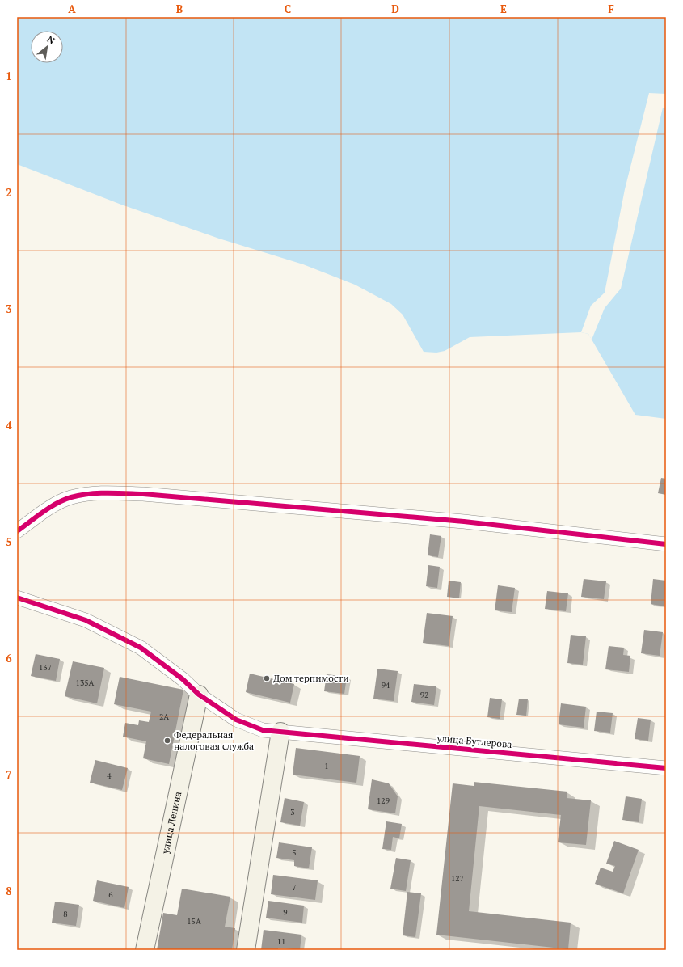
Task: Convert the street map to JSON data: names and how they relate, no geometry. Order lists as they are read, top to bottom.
{
  "streets": {
    "street": ["улица Бутлерова", "улица Ленина"]
  },
  "crossings": [
    ["улица Бутлерова", "улица Ленина"]
  ],
  "places": ["Дом терпимости", "Федеральная налоговая служба"],
  "house_numbers": [
    "137",
    "135А",
    "94",
    "92",
    "2А",
    "1",
    "4",
    "129",
    "3",
    "5",
    "127",
    "7",
    "6",
    "9",
    "8",
    "15А",
    "11"
  ],
  "north": "top right",
  "grid": {
    "columns": [
      "A",
      "B",
      "C",
      "D",
      "E",
      "F"
    ],
    "rows": [
      "1",
      "2",
      "3",
      "4",
      "5",
      "6",
      "7",
      "8"
    ]
  }
}
